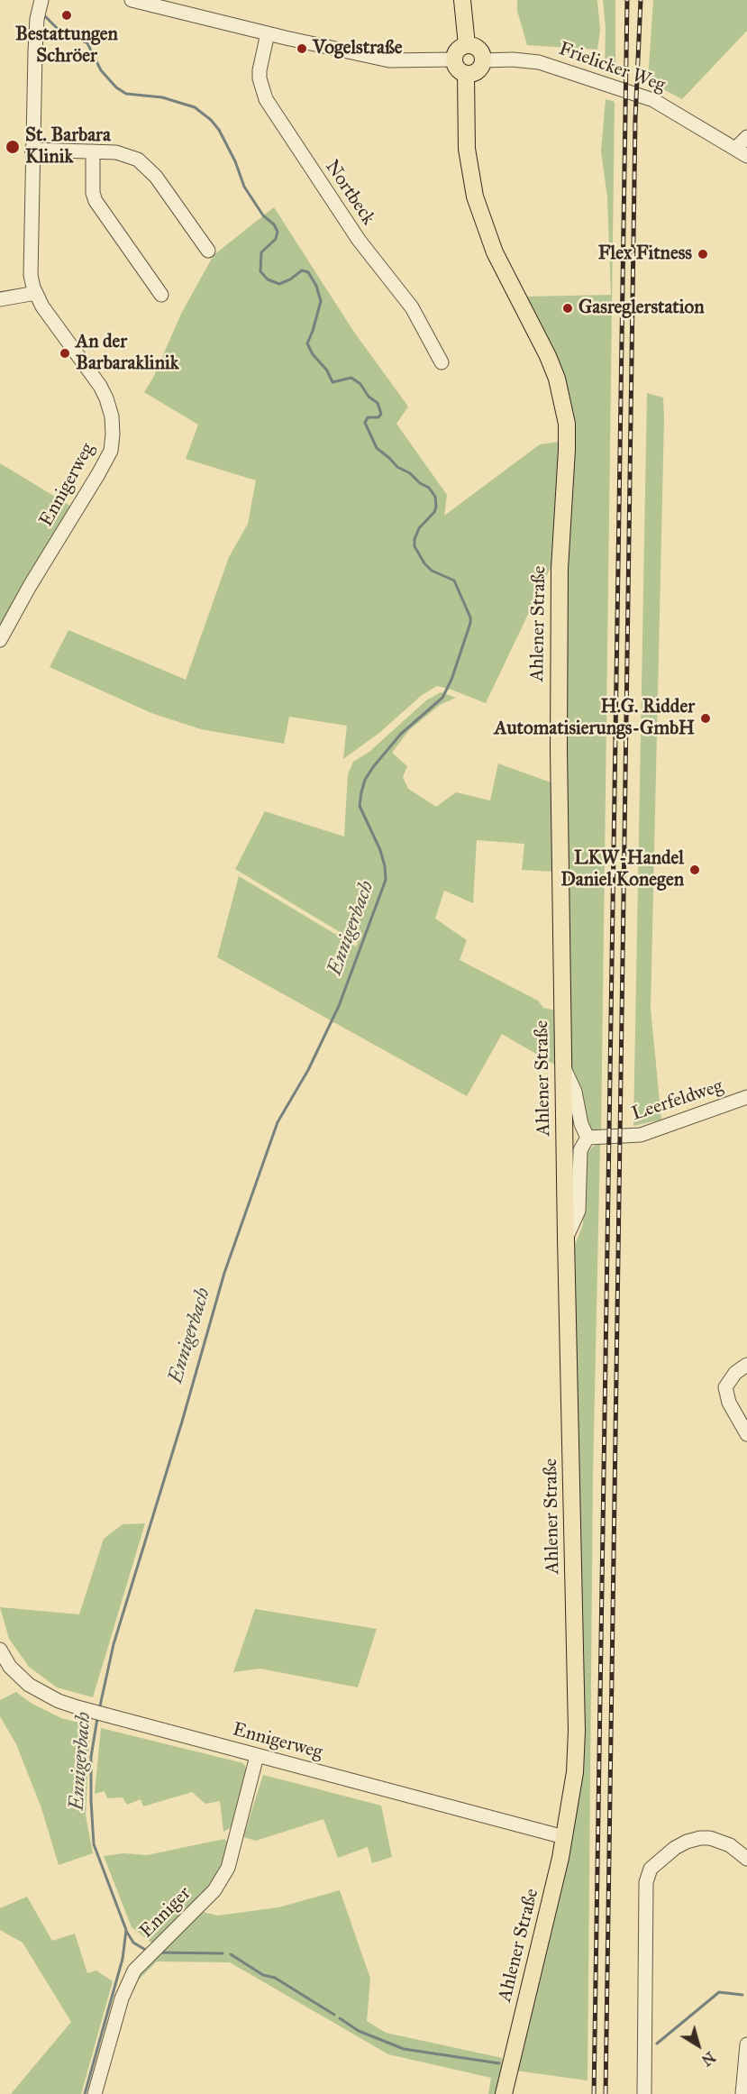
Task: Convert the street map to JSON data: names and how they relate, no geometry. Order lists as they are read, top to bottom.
{
  "streets": {
    "main road": ["Ahlener Straße"],
    "street": [
      "Frielicker Weg",
      "Nortbeck",
      "Ennigerweg",
      "Leerfeldweg",
      "Enniger"
    ]
  },
  "crossings": [
    ["Frielicker Weg", "Ahlener Straße"],
    ["Ennigerweg", "Ahlener Straße"],
    ["Ennigerweg", "Enniger"]
  ],
  "water": ["Ennigerbach"],
  "places": [
    "Bestattungen Schröer",
    "Vogelstraße",
    "St. Barbara Klinik",
    "Flex Fitness",
    "Gasreglerstation",
    "An der Barbaraklinik",
    "H.G. Ridder Automatisierungs-GmbH",
    "LKW-Handel Daniel Konegen"
  ],
  "north": "bottom right"
}
